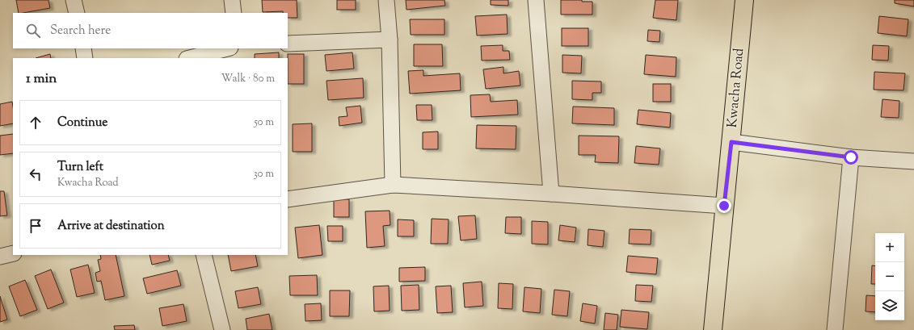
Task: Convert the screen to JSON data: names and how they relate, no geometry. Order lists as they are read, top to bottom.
{
  "streets": {
    "main road": ["Kwacha Road"]
  },
  "page": {
    "search": "Search here",
    "heading": ["1 min", "Walk · 80 m"],
    "list": [
      ["Continue", "50 m"],
      ["Turn left", "Kwacha Road", "30 m"],
      "Arrive at destination"
    ],
    "map_buttons": ["+", "−"]
  }
}
